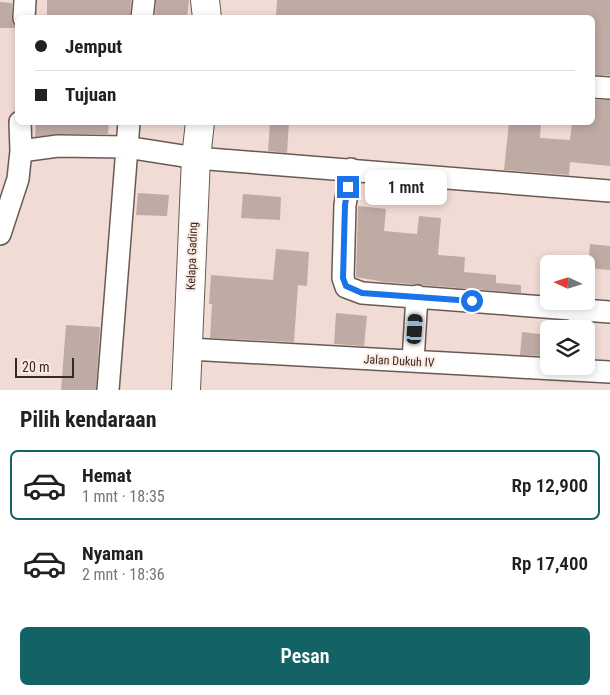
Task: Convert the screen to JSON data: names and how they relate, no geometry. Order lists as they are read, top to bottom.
{
  "streets": {
    "street": ["Kelapa Gading", "Jalan Dukuh IV"]
  },
  "crossings": [
    ["Kelapa Gading", "Jalan Dukuh IV"]
  ],
  "scale_bar": "20 m",
  "north": "left",
  "page": {
    "banner": ["Jemput", "Tujuan"],
    "bubble": "1 mnt",
    "scale": "20 m",
    "heading": "Pilih kendaraan",
    "list": [
      {
        "name": "Hemat",
        "note": "1 mnt · 18:35",
        "value": "Rp 12,900"
      },
      {
        "name": "Nyaman",
        "note": "2 mnt · 18:36",
        "value": "Rp 17,400"
      }
    ],
    "buttons": "Pesan"
  }
}
